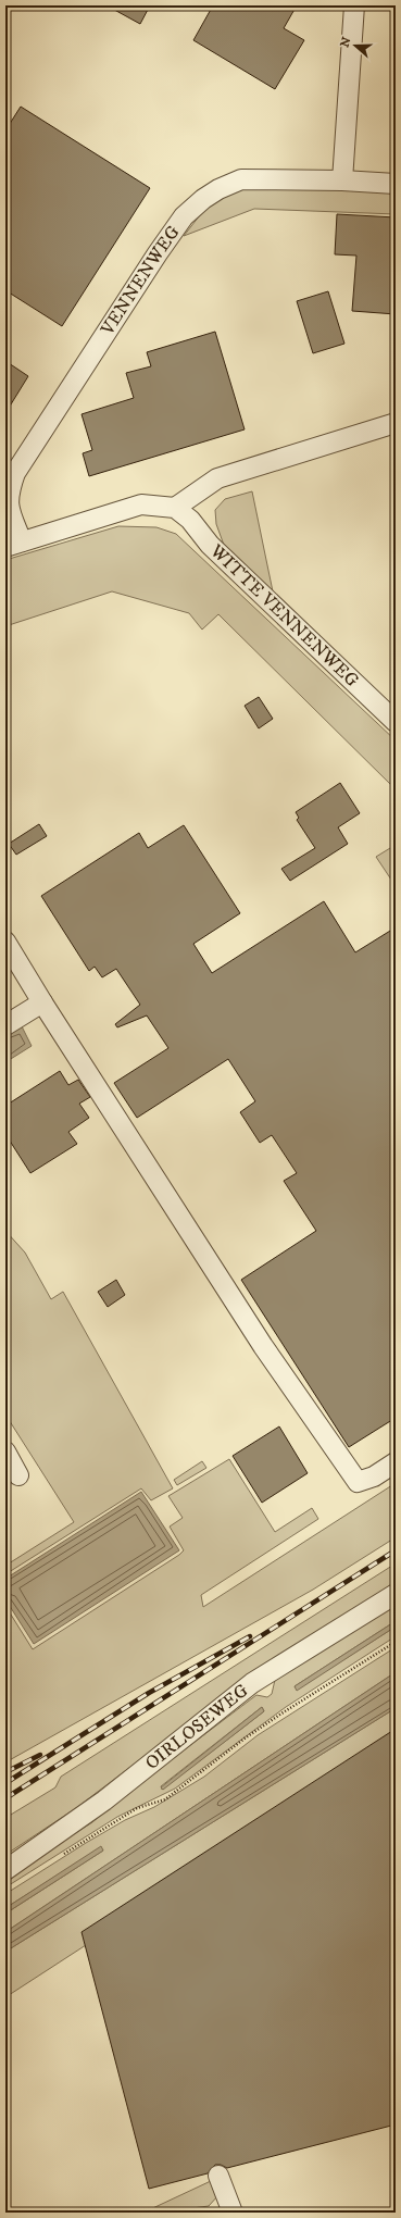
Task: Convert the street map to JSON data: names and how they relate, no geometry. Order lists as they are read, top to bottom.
{
  "streets": {
    "street": ["VENNENWEG", "WITTE VENNENWEG", "OIRLOSEWEG"]
  },
  "crossings": [
    ["VENNENWEG", "WITTE VENNENWEG"]
  ],
  "north": "left"
}
